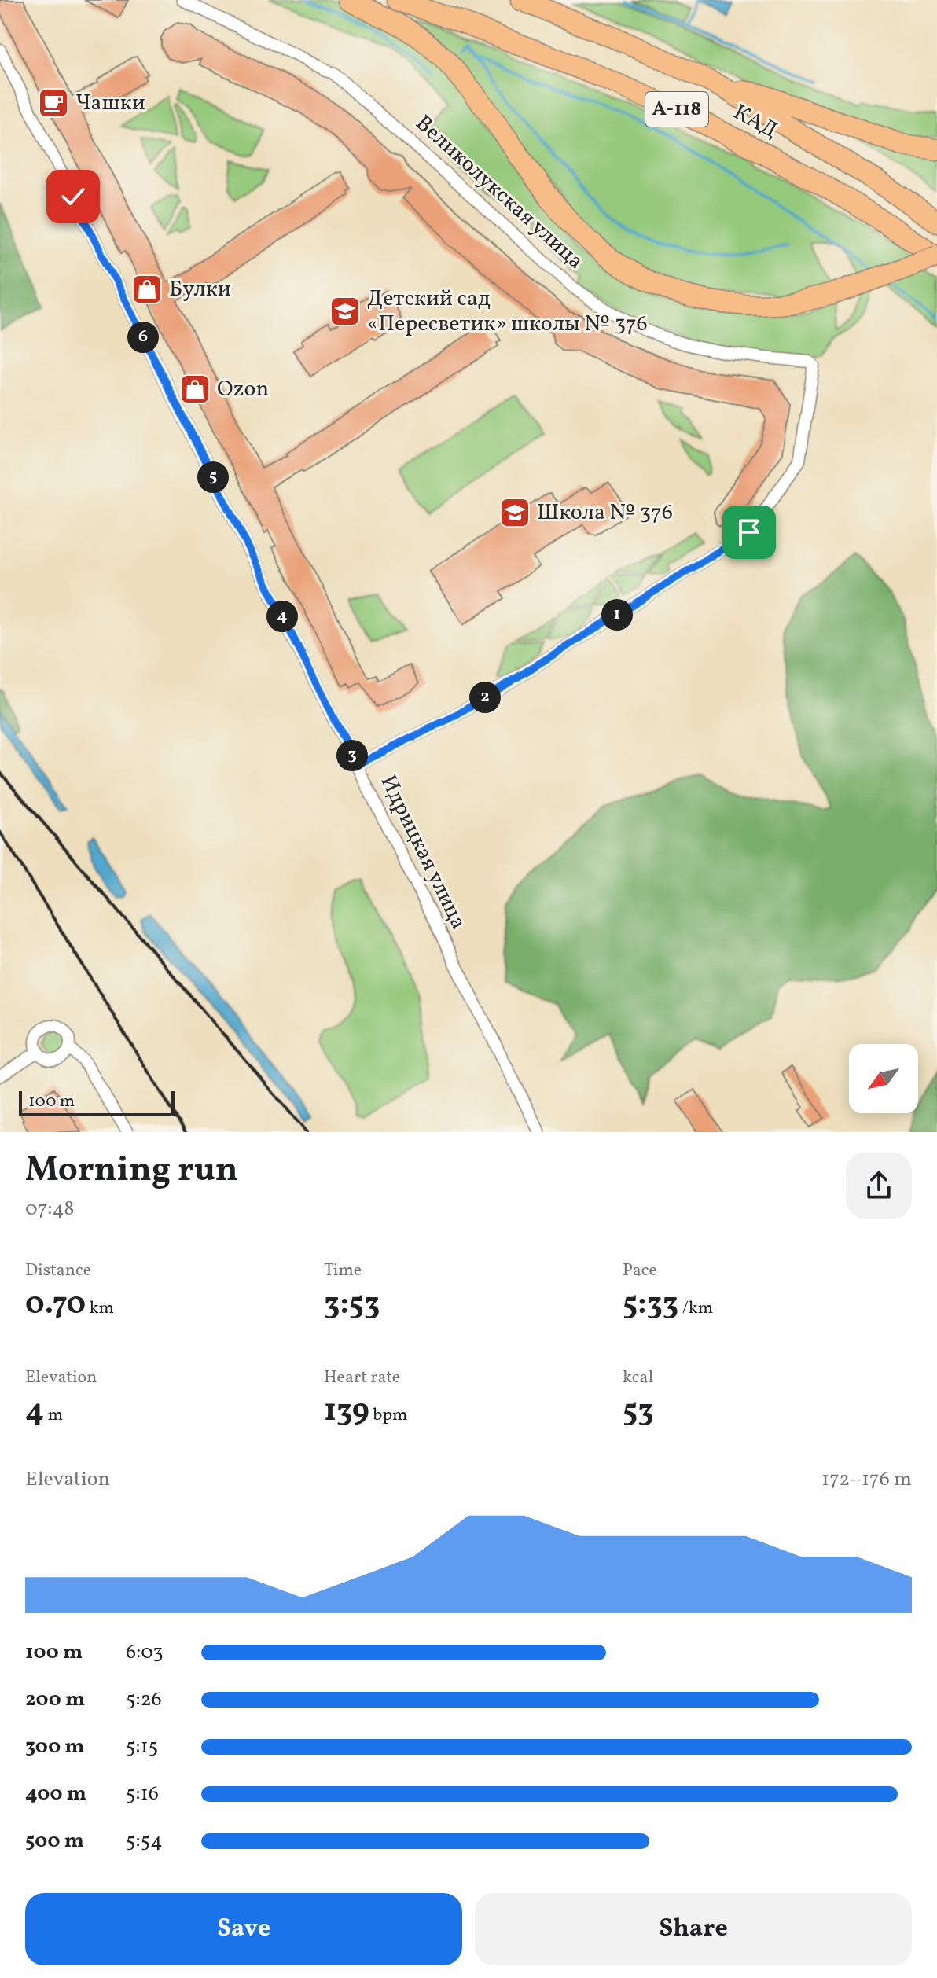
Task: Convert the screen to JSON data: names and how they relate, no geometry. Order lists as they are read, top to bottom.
{
  "streets": {
    "highway": ["А-118", "КАД"],
    "street": ["Великолукская улица", "Идрицкая улица"]
  },
  "crossings": [
    ["Великолукская улица", "Идрицкая улица"]
  ],
  "places": {
    "cafe": ["Чашки"],
    "shop": ["Булки", "Ozon"],
    "school or university": ["Детский сад «Пересветик» школы № 376", "Школа № 376"]
  },
  "scale_bar": "100 m",
  "north": "bottom left",
  "page": {
    "pins": [
      "6",
      "5",
      "1",
      "4",
      "2",
      "3"
    ],
    "scale": "100 m",
    "heading": ["Morning run", "07:48"],
    "stats": [
      ["Distance", "0.70 km"],
      ["Time", "3:53"],
      ["Pace", "5:33 /km"],
      ["Elevation", "4 m"],
      ["Heart rate", "139 bpm"],
      ["kcal", "53"]
    ],
    "chart": ["Elevation", "172–176 m"],
    "list": [
      {
        "name": "100 m",
        "note": "6:03"
      },
      {
        "name": "200 m",
        "note": "5:26"
      },
      {
        "name": "300 m",
        "note": "5:15"
      },
      {
        "name": "400 m",
        "note": "5:16"
      },
      {
        "name": "500 m",
        "note": "5:54"
      }
    ],
    "buttons": ["Save", "Share"]
  }
}
